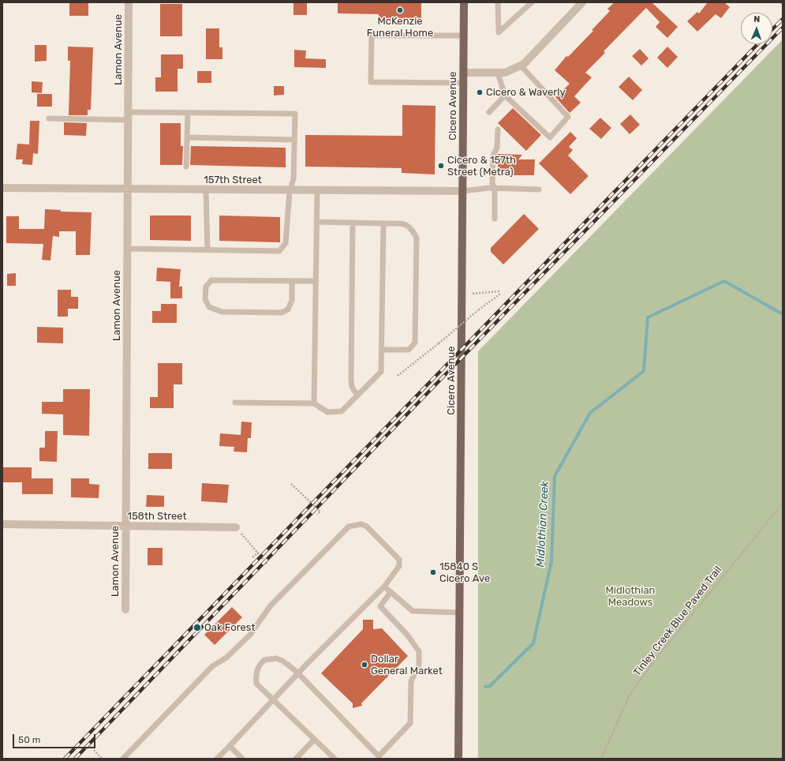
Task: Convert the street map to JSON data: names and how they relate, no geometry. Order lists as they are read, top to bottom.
{
  "streets": {
    "main road": ["Cicero Avenue"],
    "street": ["Lamon Avenue", "157th Street", "158th Street"],
    "path": ["Tinley Creek Blue Paved Trail"]
  },
  "crossings": [
    ["Lamon Avenue", "157th Street"],
    ["Lamon Avenue", "158th Street"],
    ["Cicero Avenue", "157th Street"]
  ],
  "water": ["Midlothian Creek"],
  "parks": ["Midlothian Meadows"],
  "places": [
    "McKenzie Funeral Home",
    "Cicero & Waverly",
    "Cicero & 157th Street (Metra)",
    "15840 S Cicero Ave",
    "Oak Forest",
    "Dollar General Market"
  ],
  "scale_bar": "50 m",
  "north": "top"
}
